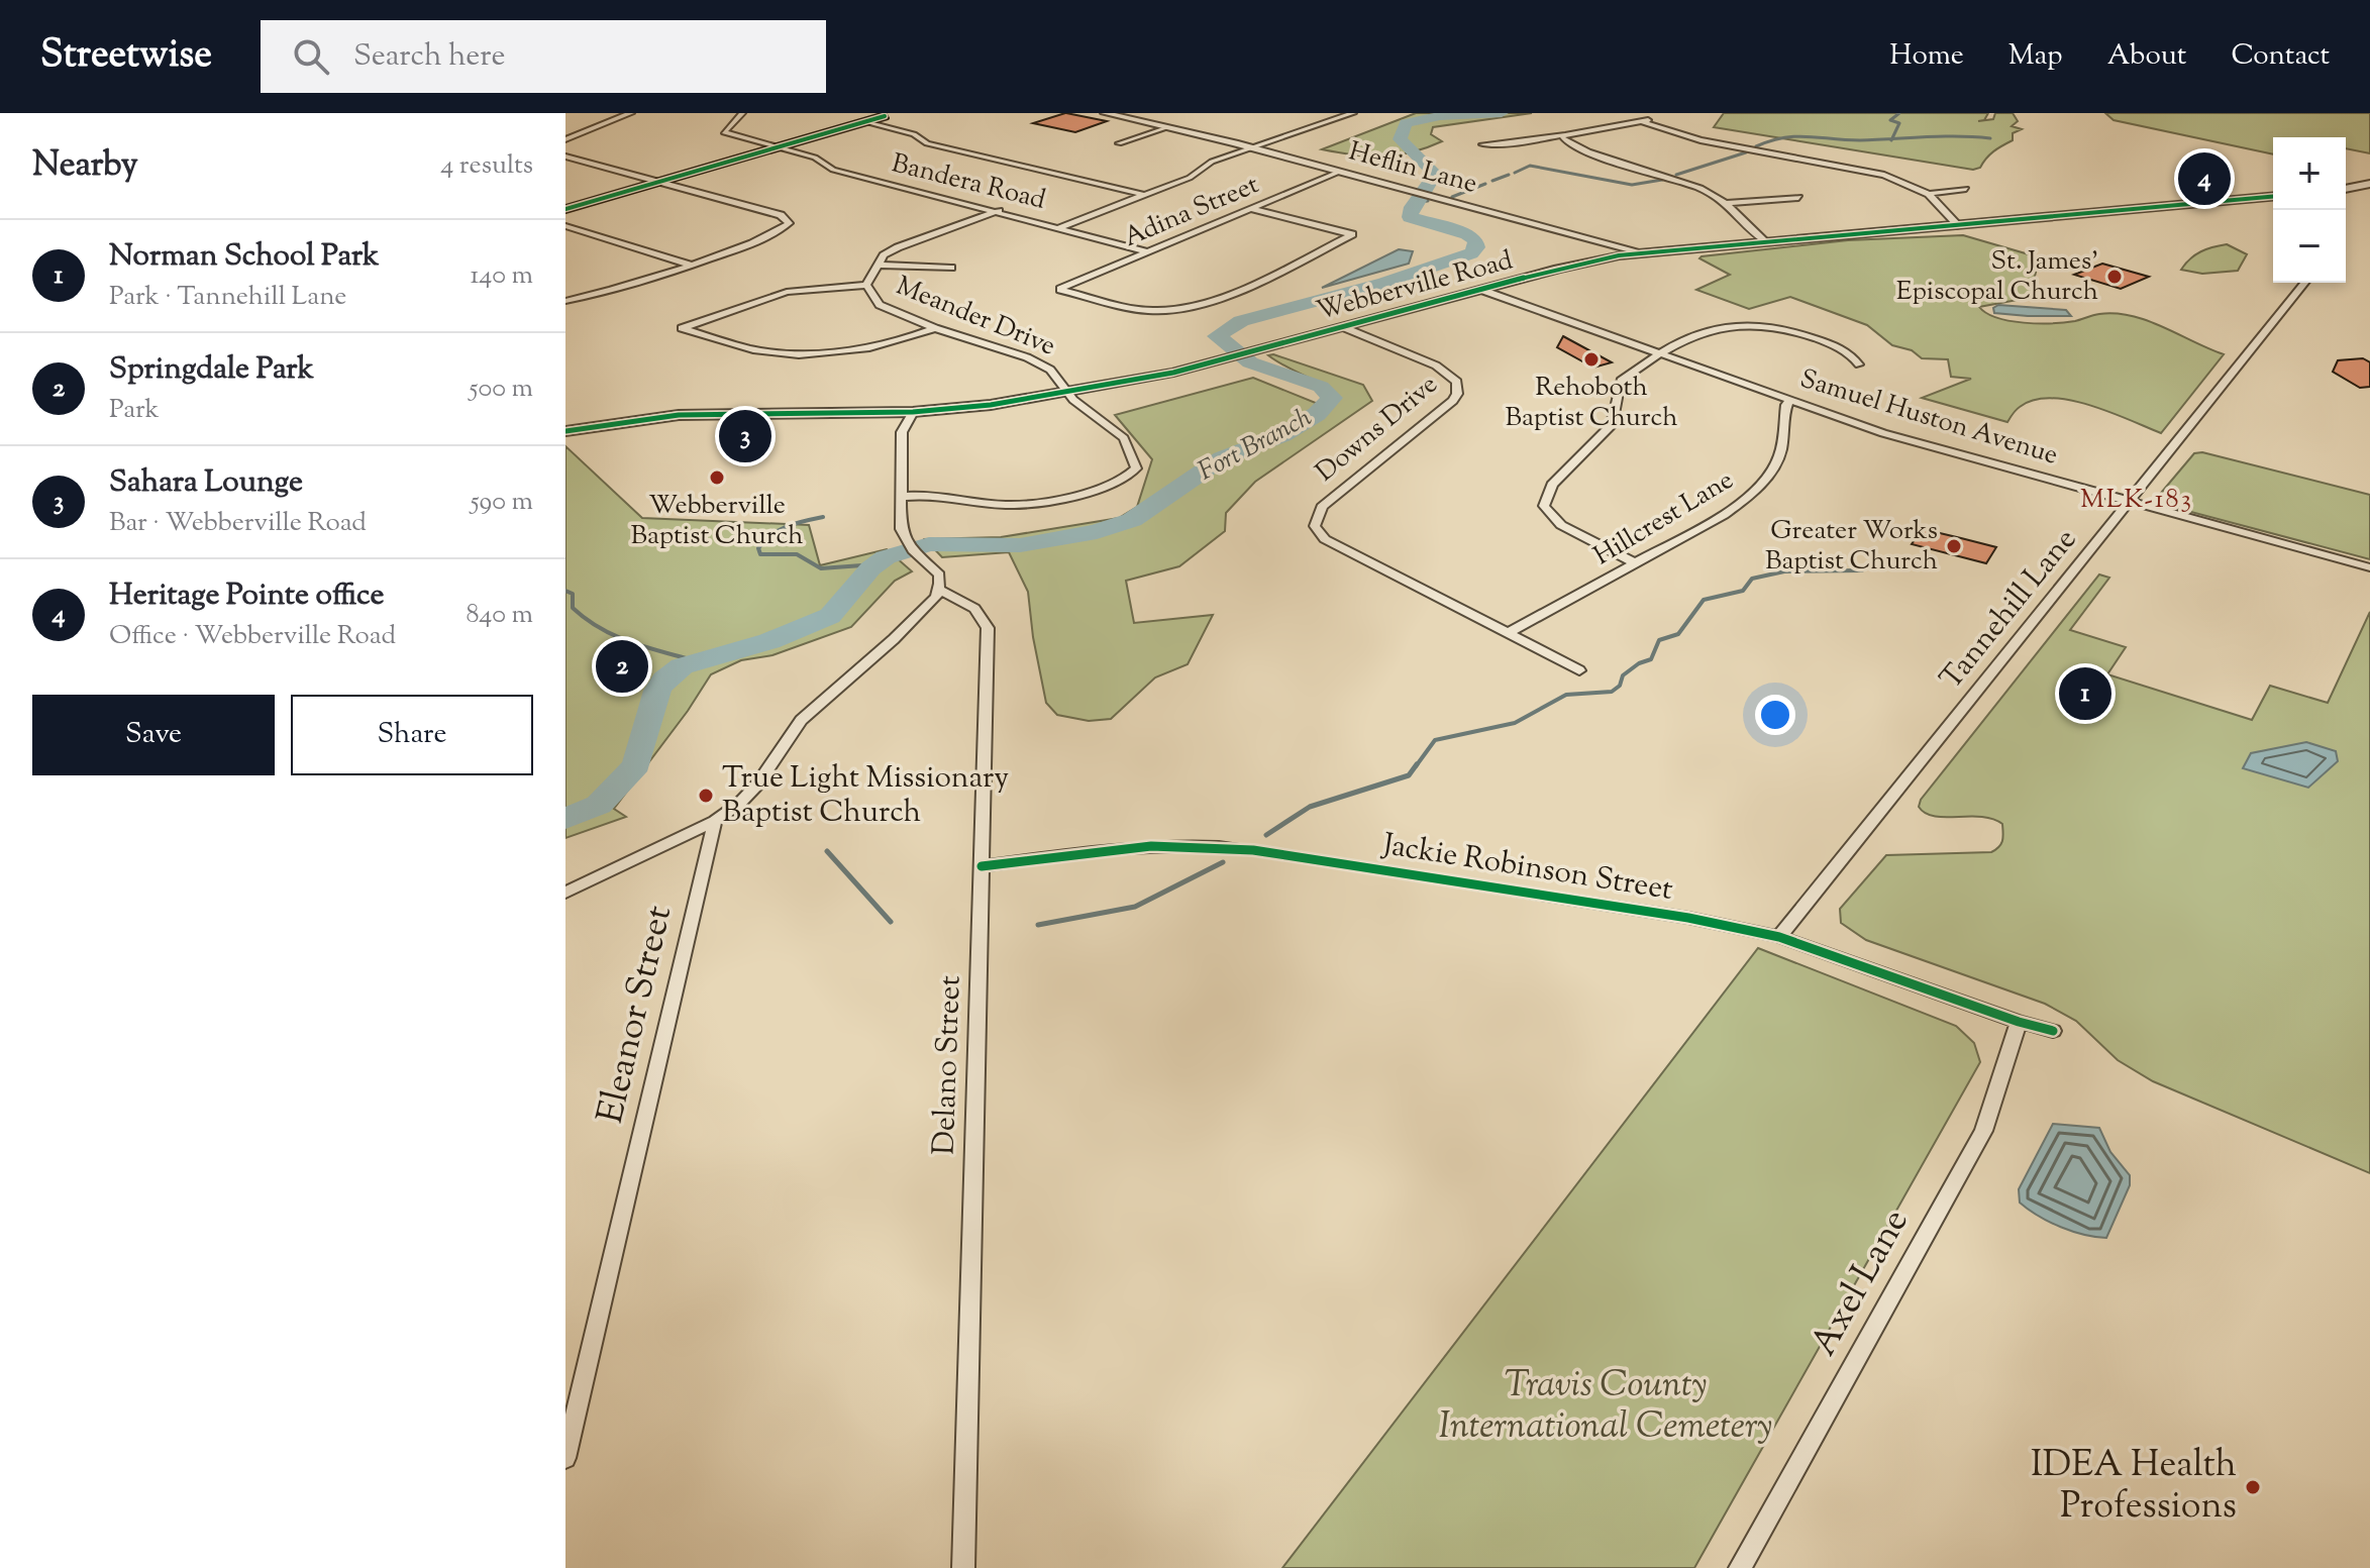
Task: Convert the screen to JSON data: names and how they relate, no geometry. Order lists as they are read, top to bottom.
{
  "streets": {
    "street": [
      "Heflin Lane",
      "Bandera Road",
      "Adina Street",
      "Webberville Road",
      "Meander Drive",
      "Samuel Huston Avenue",
      "Downs Drive",
      "Hillcrest Lane",
      "Tannehill Lane",
      "Jackie Robinson Street",
      "Eleanor Street",
      "Delano Street",
      "Axel Lane"
    ]
  },
  "crossings": [
    ["Heflin Lane", "Adina Street"],
    ["Heflin Lane", "Webberville Road"],
    ["Bandera Road", "Adina Street"],
    ["Bandera Road", "Meander Drive"],
    ["Webberville Road", "Meander Drive"],
    ["Webberville Road", "Samuel Huston Avenue"],
    ["Webberville Road", "Downs Drive"],
    ["Samuel Huston Avenue", "Hillcrest Lane"],
    ["Samuel Huston Avenue", "Tannehill Lane"],
    ["Downs Drive", "Hillcrest Lane"],
    ["Tannehill Lane", "Jackie Robinson Street"],
    ["Jackie Robinson Street", "Delano Street"],
    ["Jackie Robinson Street", "Axel Lane"]
  ],
  "districts": ["MLK-183"],
  "water": ["Fort Branch"],
  "parks": ["Travis County International Cemetery"],
  "places": [
    "St. James' Episcopal Church",
    "Rehoboth Baptist Church",
    "Webberville Baptist Church",
    "Greater Works Baptist Church",
    "True Light Missionary Baptist Church",
    "IDEA Health Professions"
  ],
  "page": {
    "header": "Streetwise",
    "search": "Search here",
    "nav": [
      "Home",
      "Map",
      "About",
      "Contact"
    ],
    "heading": ["Nearby", "4 results"],
    "map_buttons": ["+", "−"],
    "pins": [
      "4",
      "3",
      "2",
      "1"
    ],
    "list": [
      {
        "mark": "1",
        "name": "Norman School Park",
        "note": "Park · Tannehill Lane",
        "value": "140 m"
      },
      {
        "mark": "2",
        "name": "Springdale Park",
        "note": "Park",
        "value": "500 m"
      },
      {
        "mark": "3",
        "name": "Sahara Lounge",
        "note": "Bar · Webberville Road",
        "value": "590 m"
      },
      {
        "mark": "4",
        "name": "Heritage Pointe office",
        "note": "Office · Webberville Road",
        "value": "840 m"
      }
    ],
    "buttons": ["Save", "Share"]
  }
}
